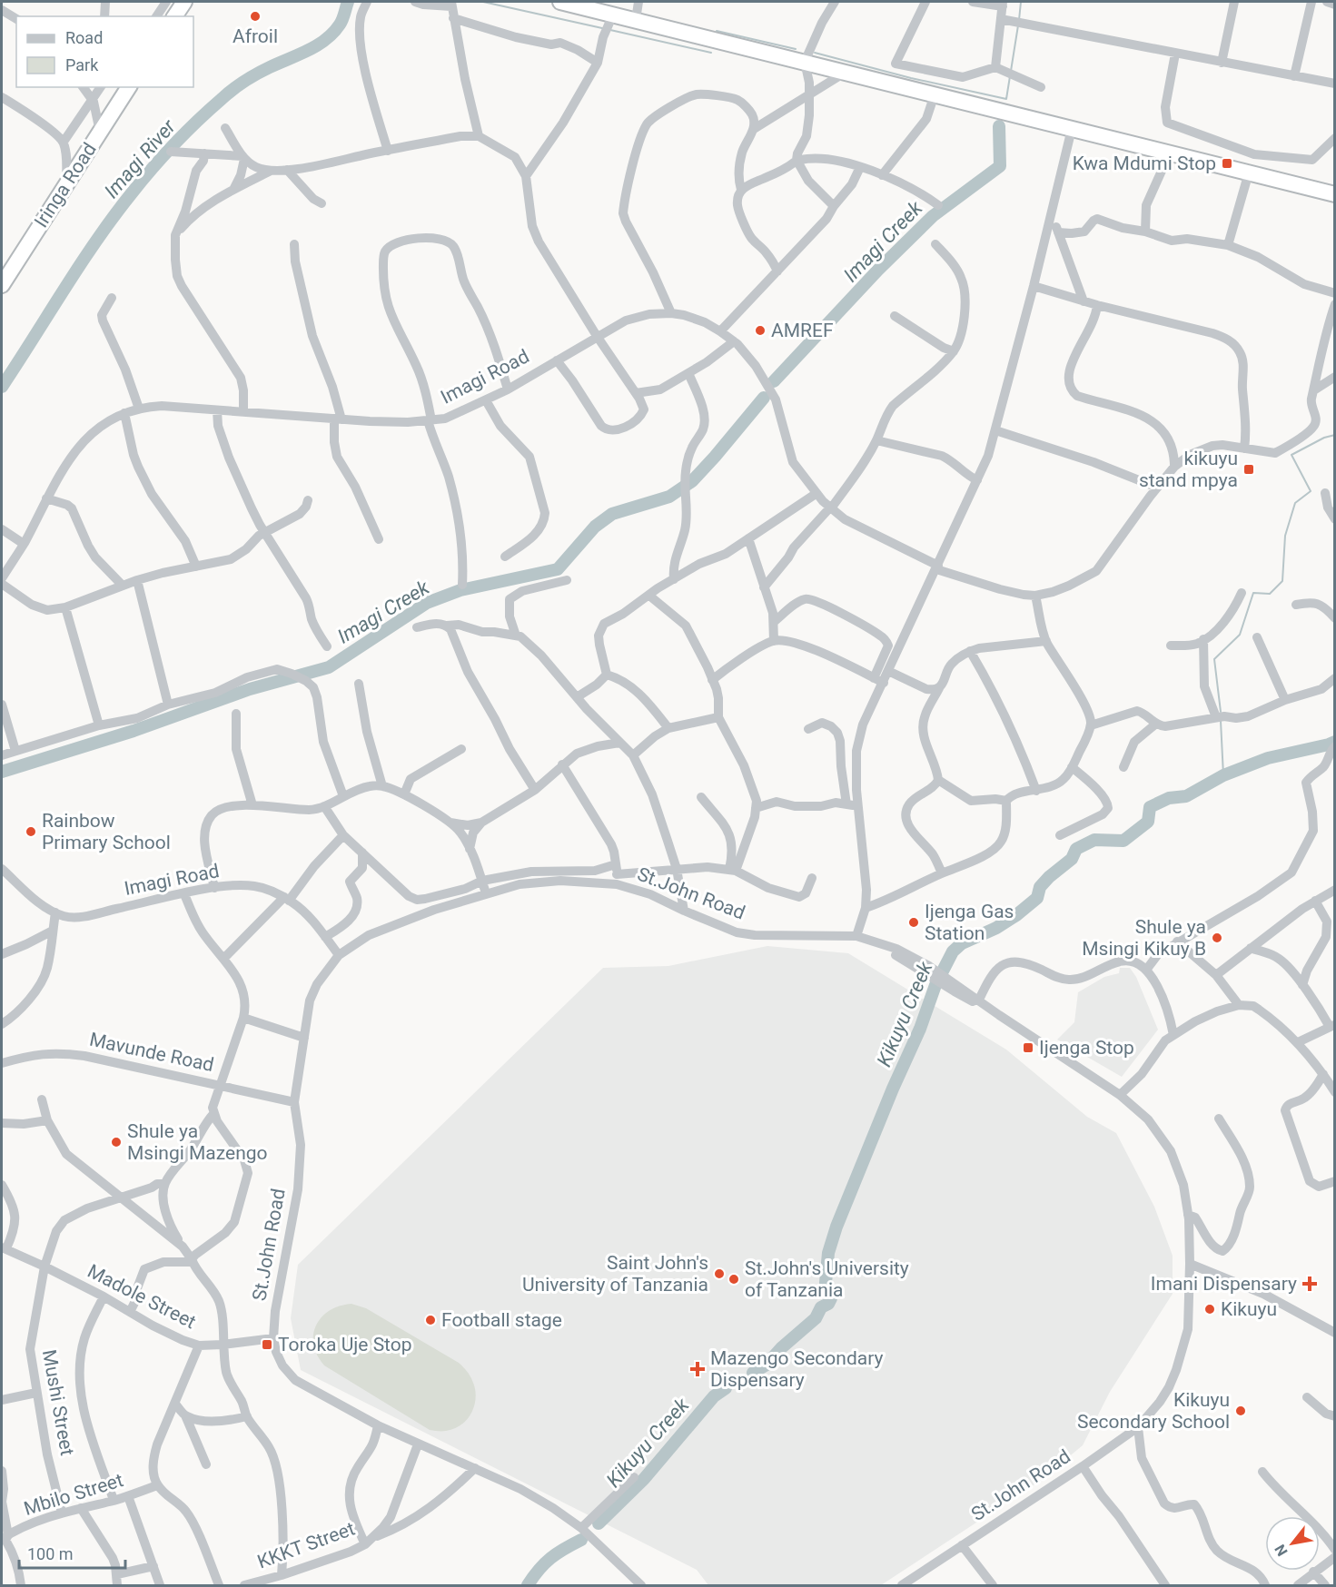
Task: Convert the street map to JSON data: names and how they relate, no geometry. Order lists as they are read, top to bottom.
{
  "streets": {
    "highway": ["Iringa Road"],
    "street": [
      "Imagi Road",
      "St.John Road",
      "Mavunde Road",
      "Madole Street",
      "Mushi Street",
      "Mbilo Street",
      "KKKT Street"
    ]
  },
  "crossings": [
    ["Imagi Road", "St.John Road"],
    ["St.John Road", "Mavunde Road"],
    ["St.John Road", "Madole Street"],
    ["St.John Road", "KKKT Street"],
    ["Madole Street", "Mushi Street"],
    ["Mushi Street", "Mbilo Street"]
  ],
  "water": ["Imagi River", "Imagi Creek", "Kikuyu Creek"],
  "places": {
    "other": [
      "Afroil",
      "AMREF",
      "Rainbow Primary School",
      "Ijenga Gas Station",
      "Shule ya Msingi Kikuy B",
      "Shule ya Msingi Mazengo",
      "Saint John's University of Tanzania",
      "St.John's University of Tanzania",
      "Kikuyu",
      "Football stage",
      "Kikuyu Secondary School"
    ],
    "transit": [
      "Kwa Mdumi Stop",
      "kikuyu stand mpya",
      "Ijenga Stop",
      "Toroka Uje Stop"
    ],
    "health": ["Imani Dispensary", "Mazengo Secondary Dispensary"]
  },
  "legend": ["Road", "Park"],
  "scale_bar": "100 m",
  "north": "bottom left"
}
